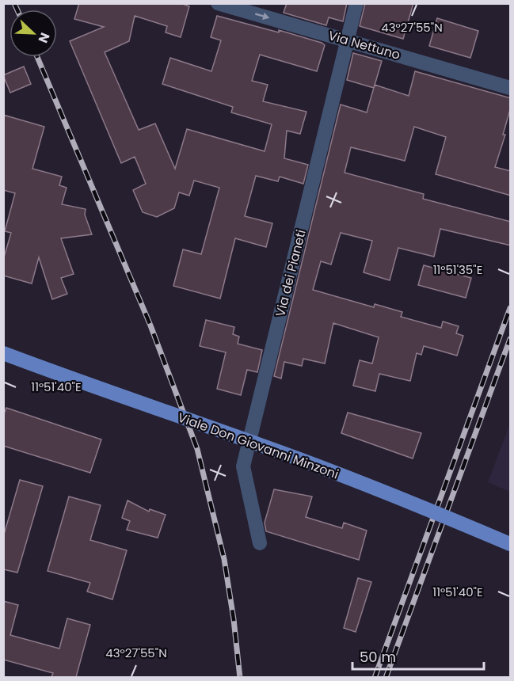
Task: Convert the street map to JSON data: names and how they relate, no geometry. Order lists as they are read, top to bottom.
{
  "streets": {
    "main road": ["Viale Don Giovanni Minzoni"],
    "street": ["Via Nettuno", "Via dei Pianeti"]
  },
  "crossings": [
    ["Via Nettuno", "Via dei Pianeti"]
  ],
  "one_way": ["Via Nettuno"],
  "scale_bar": "50 m",
  "north": "bottom right",
  "coordinates": ["43°27'55\"N", "11°51'35\"E", "11°51'40\"E"]
}
